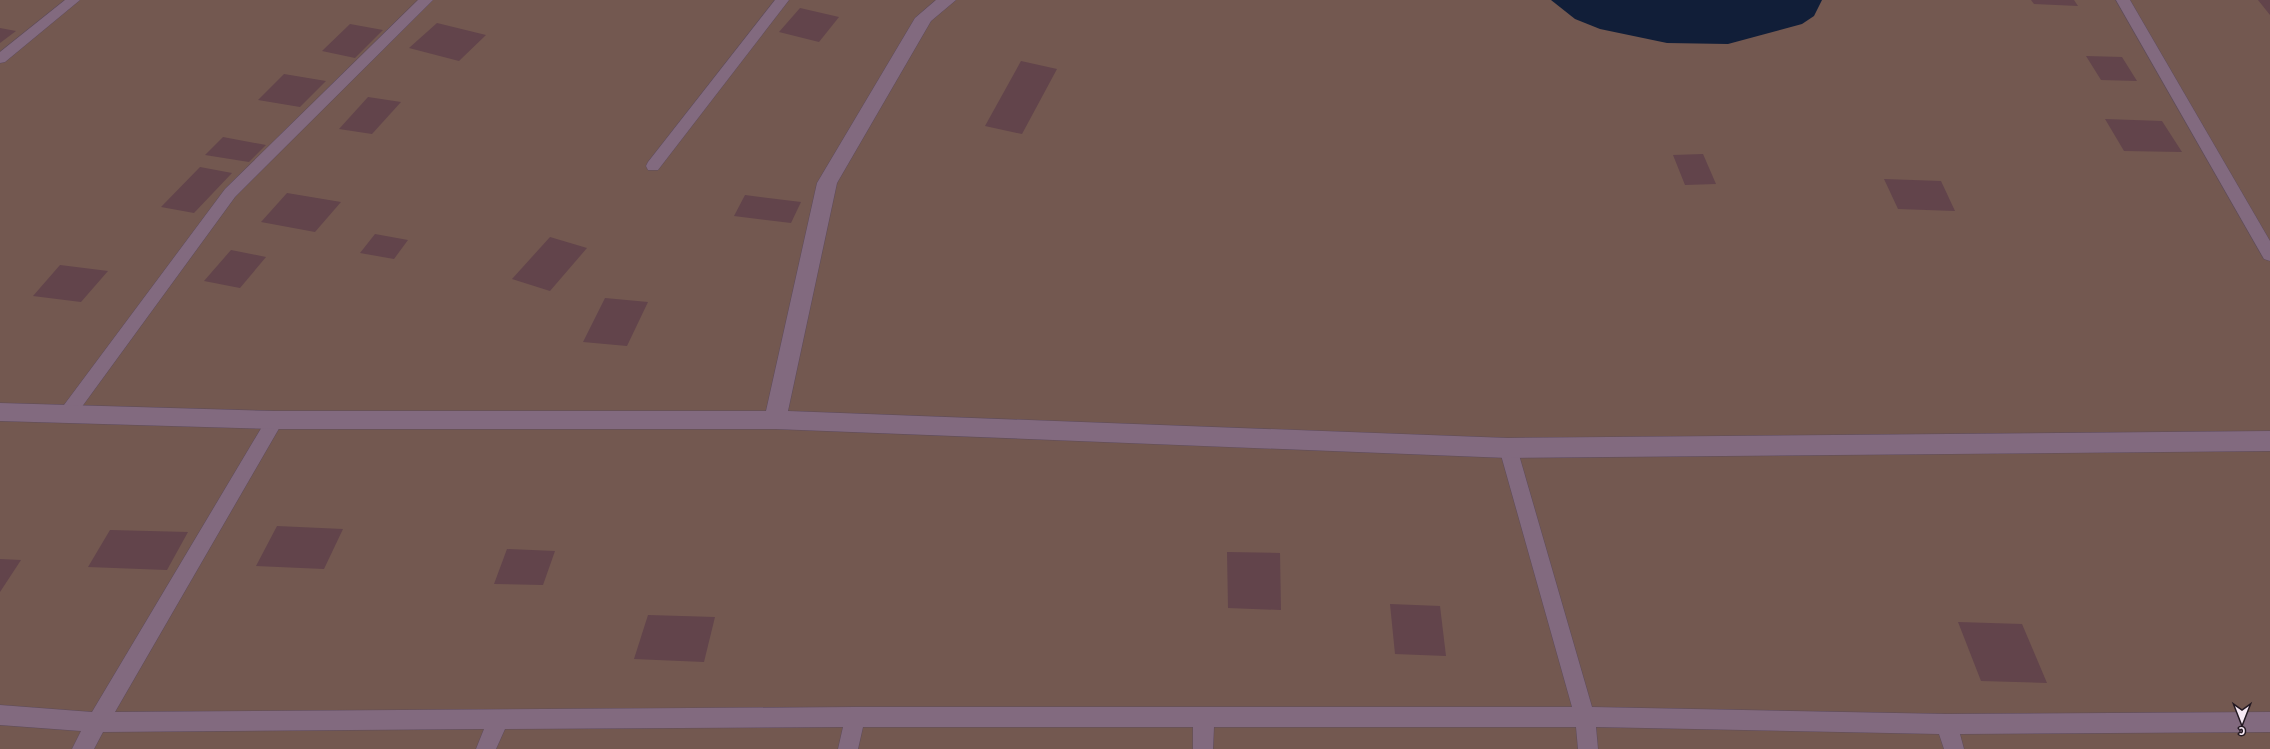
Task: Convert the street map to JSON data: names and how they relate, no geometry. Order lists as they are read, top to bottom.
{
  "north": "bottom"
}
